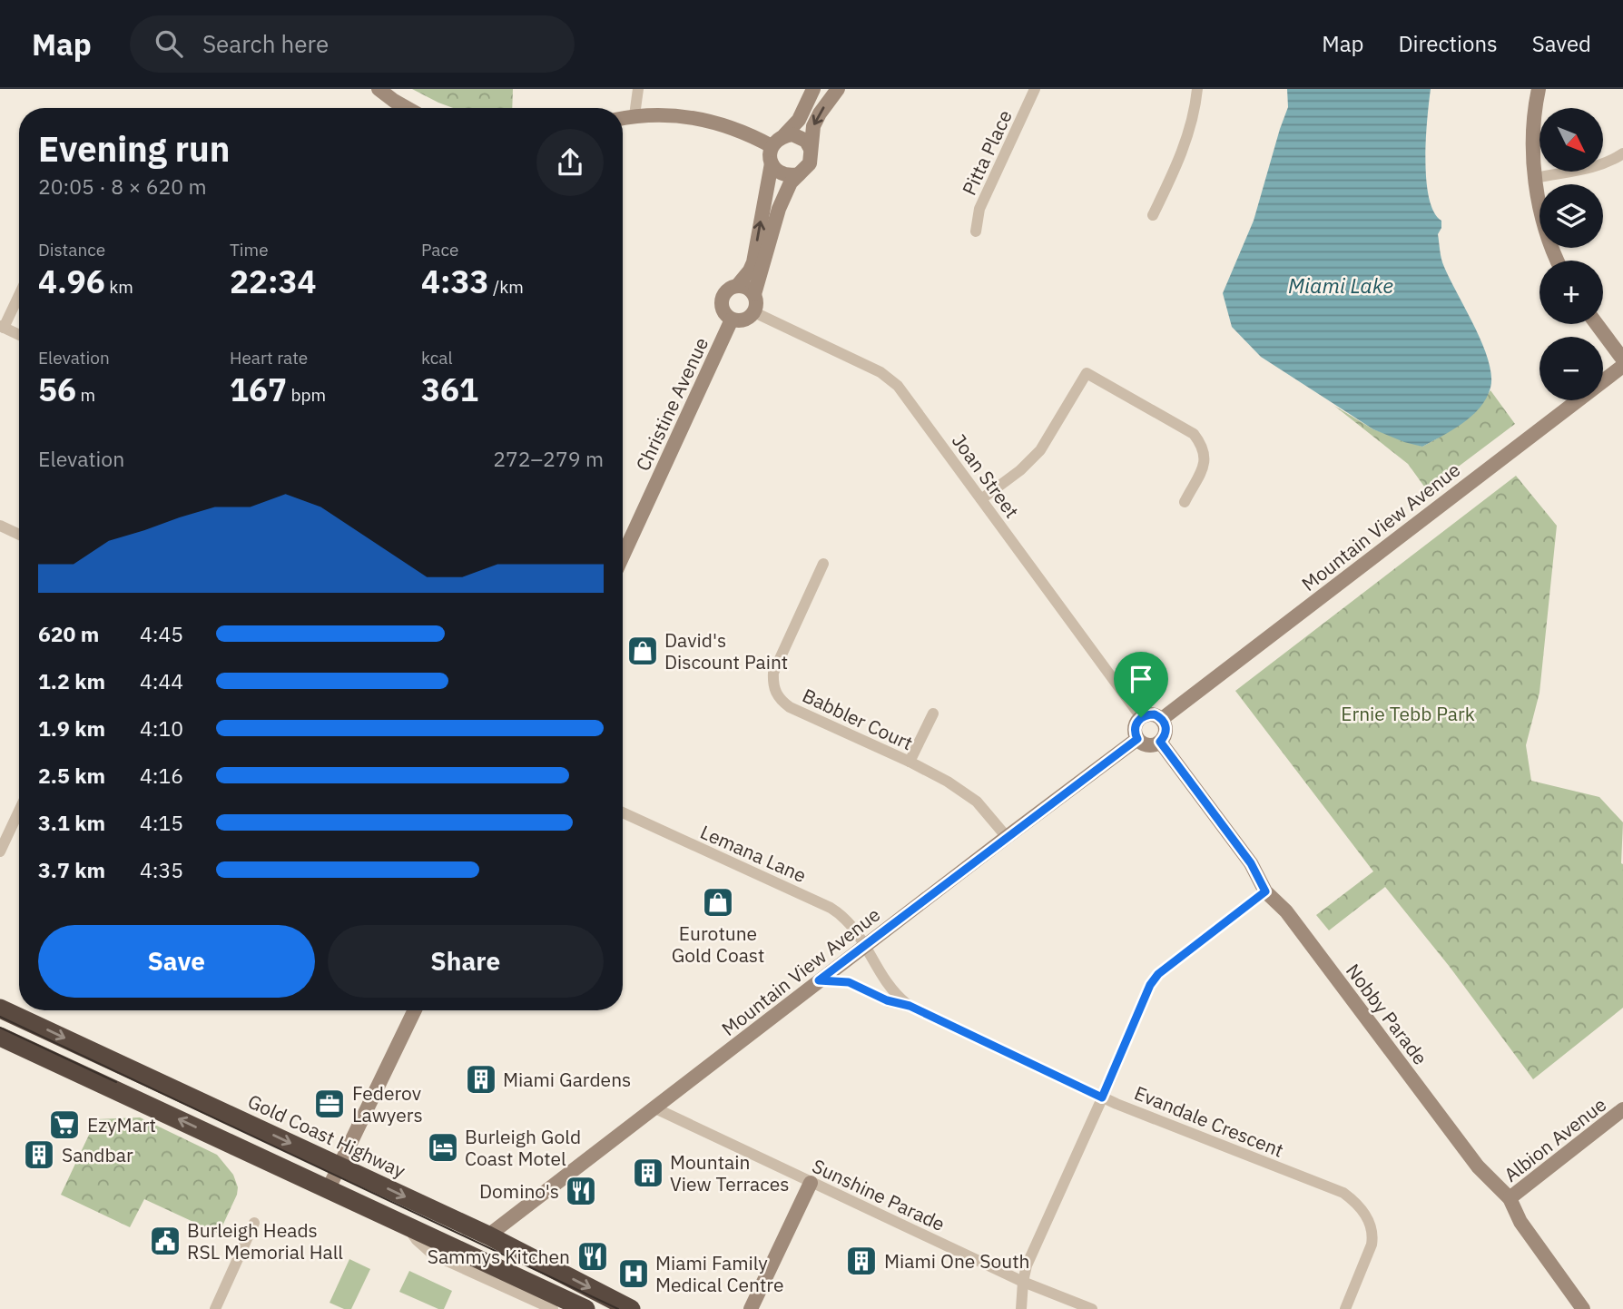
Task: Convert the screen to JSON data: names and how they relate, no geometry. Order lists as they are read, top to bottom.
{
  "streets": {
    "highway": ["Gold Coast Highway"],
    "street": [
      "Pitta Place",
      "Christine Avenue",
      "Joan Street",
      "Mountain View Avenue",
      "Babbler Court",
      "Lemana Lane",
      "Nobby Parade",
      "Evandale Crescent",
      "Albion Avenue",
      "Sunshine Parade"
    ]
  },
  "crossings": [
    ["Christine Avenue", "Joan Street"],
    ["Joan Street", "Mountain View Avenue"],
    ["Joan Street", "Nobby Parade"],
    ["Mountain View Avenue", "Babbler Court"],
    ["Mountain View Avenue", "Lemana Lane"],
    ["Mountain View Avenue", "Nobby Parade"],
    ["Mountain View Avenue", "Evandale Crescent"],
    ["Mountain View Avenue", "Gold Coast Highway"],
    ["Mountain View Avenue", "Sunshine Parade"],
    ["Lemana Lane", "Evandale Crescent"],
    ["Nobby Parade", "Albion Avenue"]
  ],
  "water": ["Miami Lake"],
  "parks": ["Ernie Tebb Park"],
  "places": {
    "shop": ["David's Discount Paint", "Eurotune Gold Coast"],
    "building": [
      "Miami Gardens",
      "Sandbar",
      "Mountain View Terraces",
      "Miami One South"
    ],
    "office": ["Federov Lawyers"],
    "supermarket": ["EzyMart"],
    "hotel": ["Burleigh Gold Coast Motel"],
    "restaurant": ["Domino's", "Sammys Kitchen"],
    "public building": ["Burleigh Heads RSL Memorial Hall"],
    "hospital": ["Miami Family Medical Centre"]
  },
  "north": "bottom right",
  "page": {
    "header": "Map",
    "search": "Search here",
    "nav": ["Map", "Directions", "Saved"],
    "map_buttons": ["+", "−"],
    "heading": ["Evening run", "20:05 · 8 × 620 m"],
    "stats": [
      ["Distance", "4.96 km"],
      ["Time", "22:34"],
      ["Pace", "4:33 /km"],
      ["Elevation", "56 m"],
      ["Heart rate", "167 bpm"],
      ["kcal", "361"]
    ],
    "chart": ["Elevation", "272–279 m"],
    "list": [
      {
        "name": "620 m",
        "note": "4:45"
      },
      {
        "name": "1.2 km",
        "note": "4:44"
      },
      {
        "name": "1.9 km",
        "note": "4:10"
      },
      {
        "name": "2.5 km",
        "note": "4:16"
      },
      {
        "name": "3.1 km",
        "note": "4:15"
      },
      {
        "name": "3.7 km",
        "note": "4:35"
      }
    ],
    "buttons": ["Save", "Share"]
  }
}
